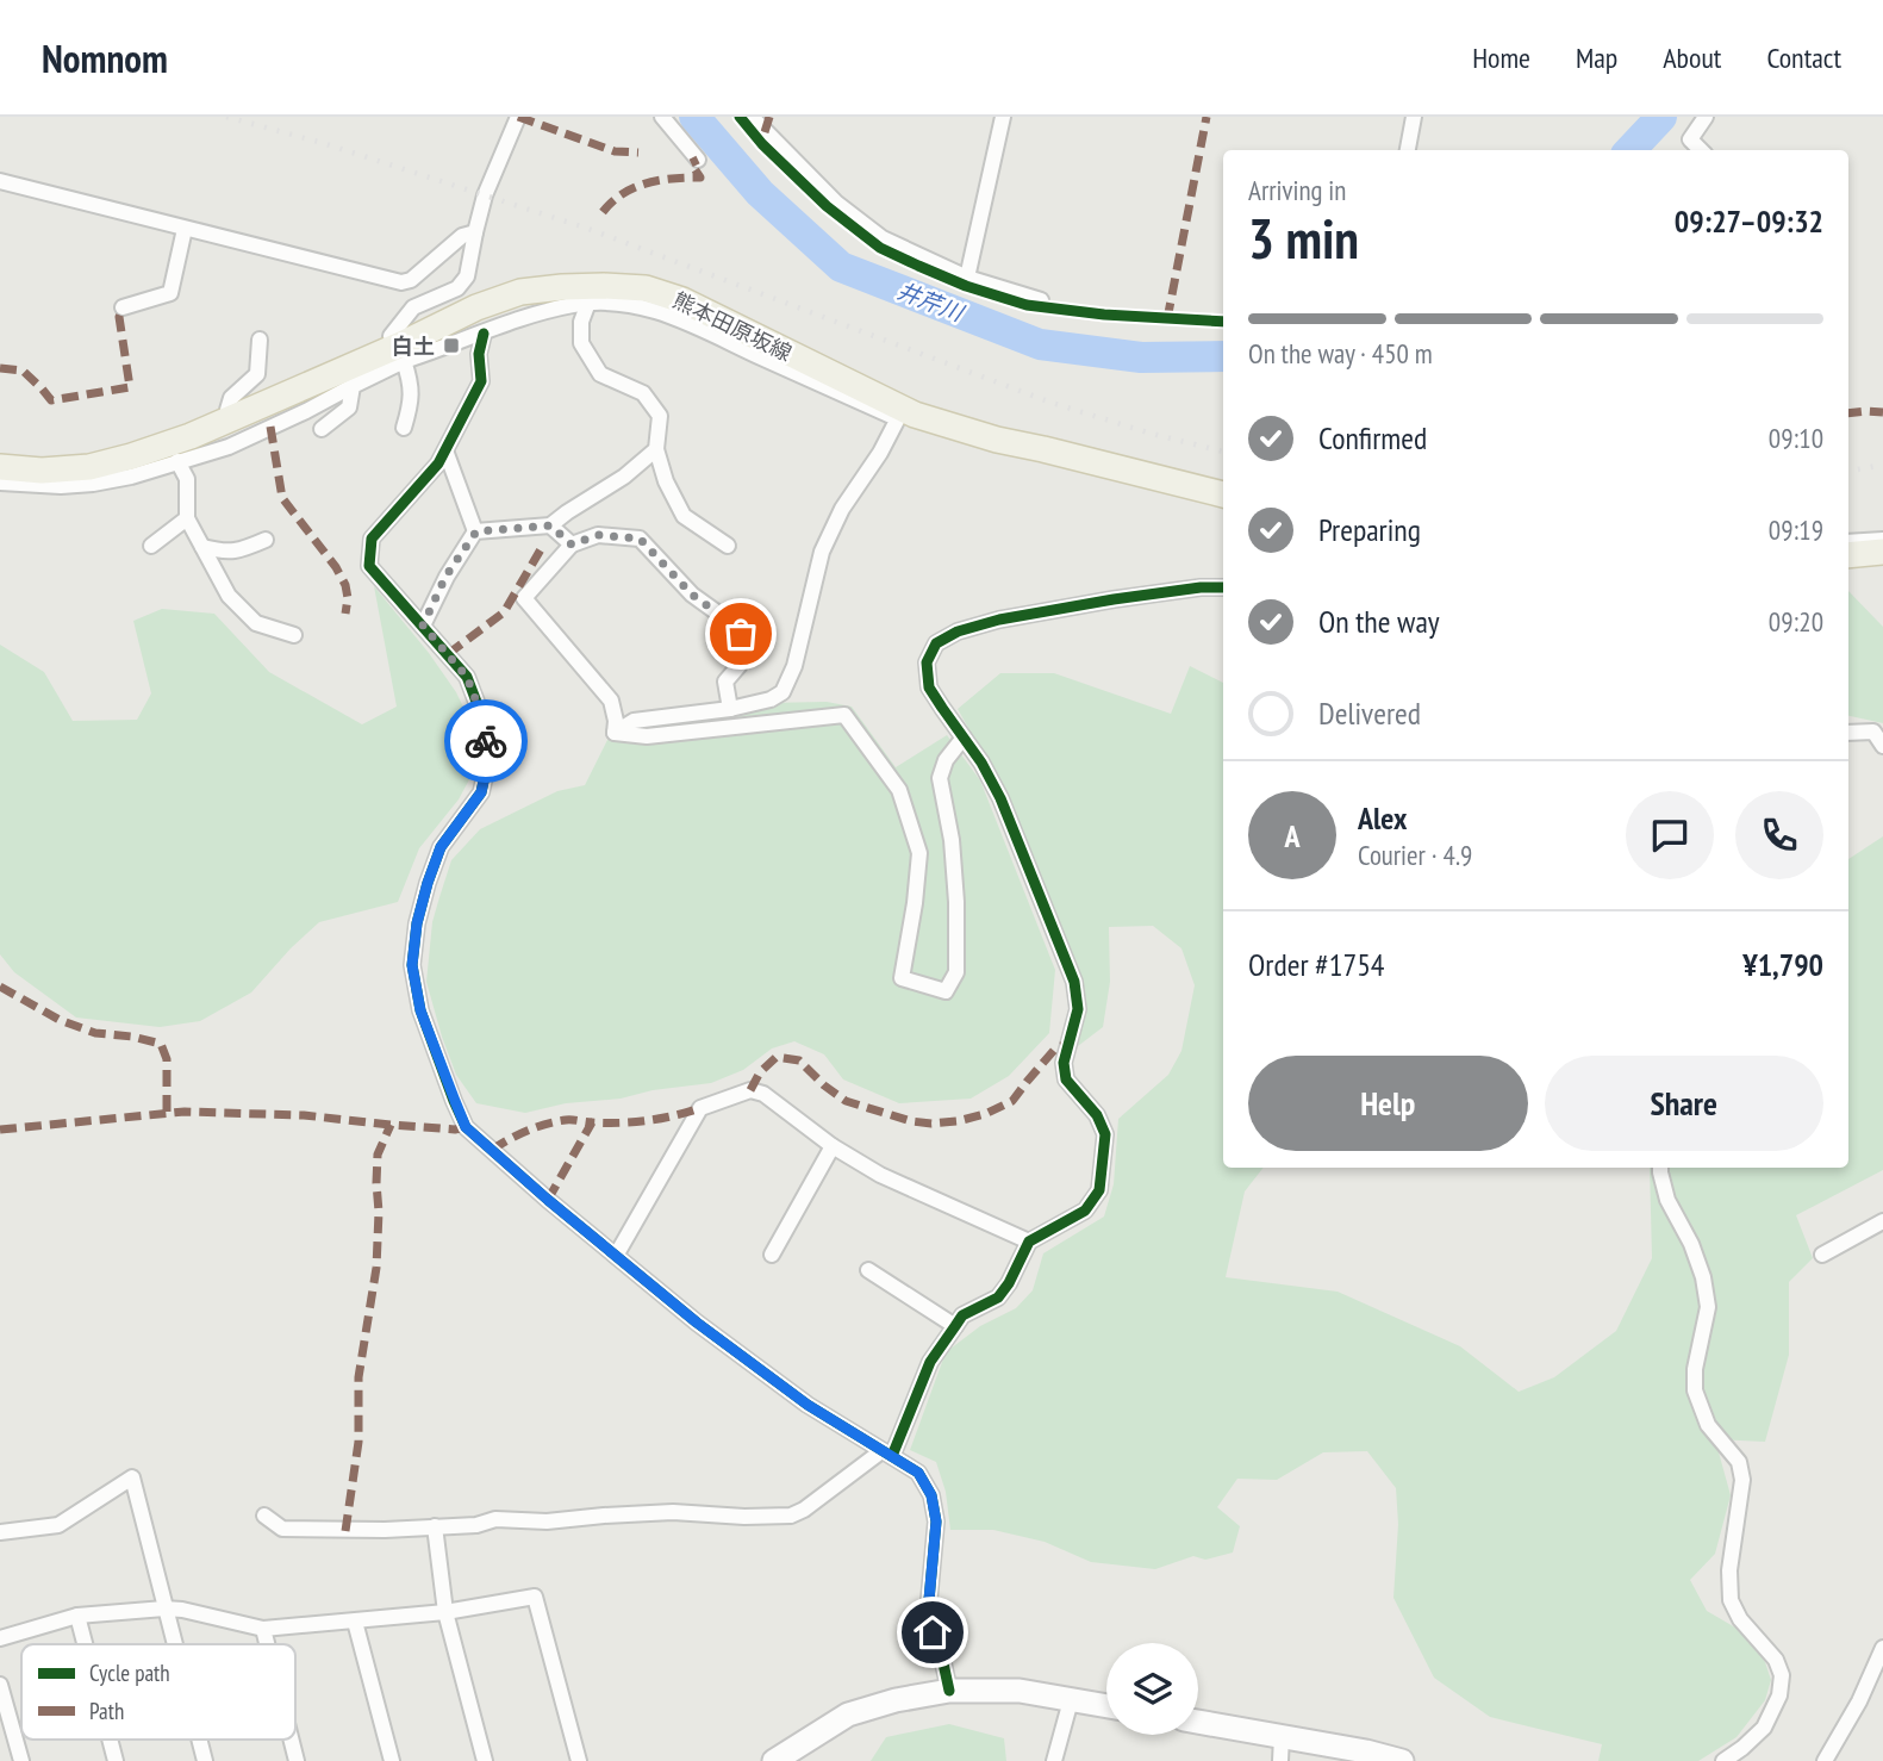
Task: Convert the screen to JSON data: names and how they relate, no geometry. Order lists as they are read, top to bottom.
{
  "streets": {
    "main road": ["熊本田原坂線"]
  },
  "water": ["井芹川"],
  "places": {
    "transit": ["白土"]
  },
  "legend": ["Cycle path", "Path"],
  "page": {
    "header": "Nomnom",
    "nav": [
      "Home",
      "Map",
      "About",
      "Contact"
    ],
    "heading": ["3 min", "Arriving in", "09:27–09:32"],
    "panel": [
      "Alex",
      "Courier · 4.9",
      "Order #1754",
      "¥1,790"
    ],
    "bar": "On the way · 450 m",
    "list": [
      ["Confirmed", "09:10"],
      ["Preparing", "09:19"],
      ["On the way", "09:20"],
      "Delivered"
    ],
    "round": "A",
    "buttons": ["Help", "Share"]
  }
}
